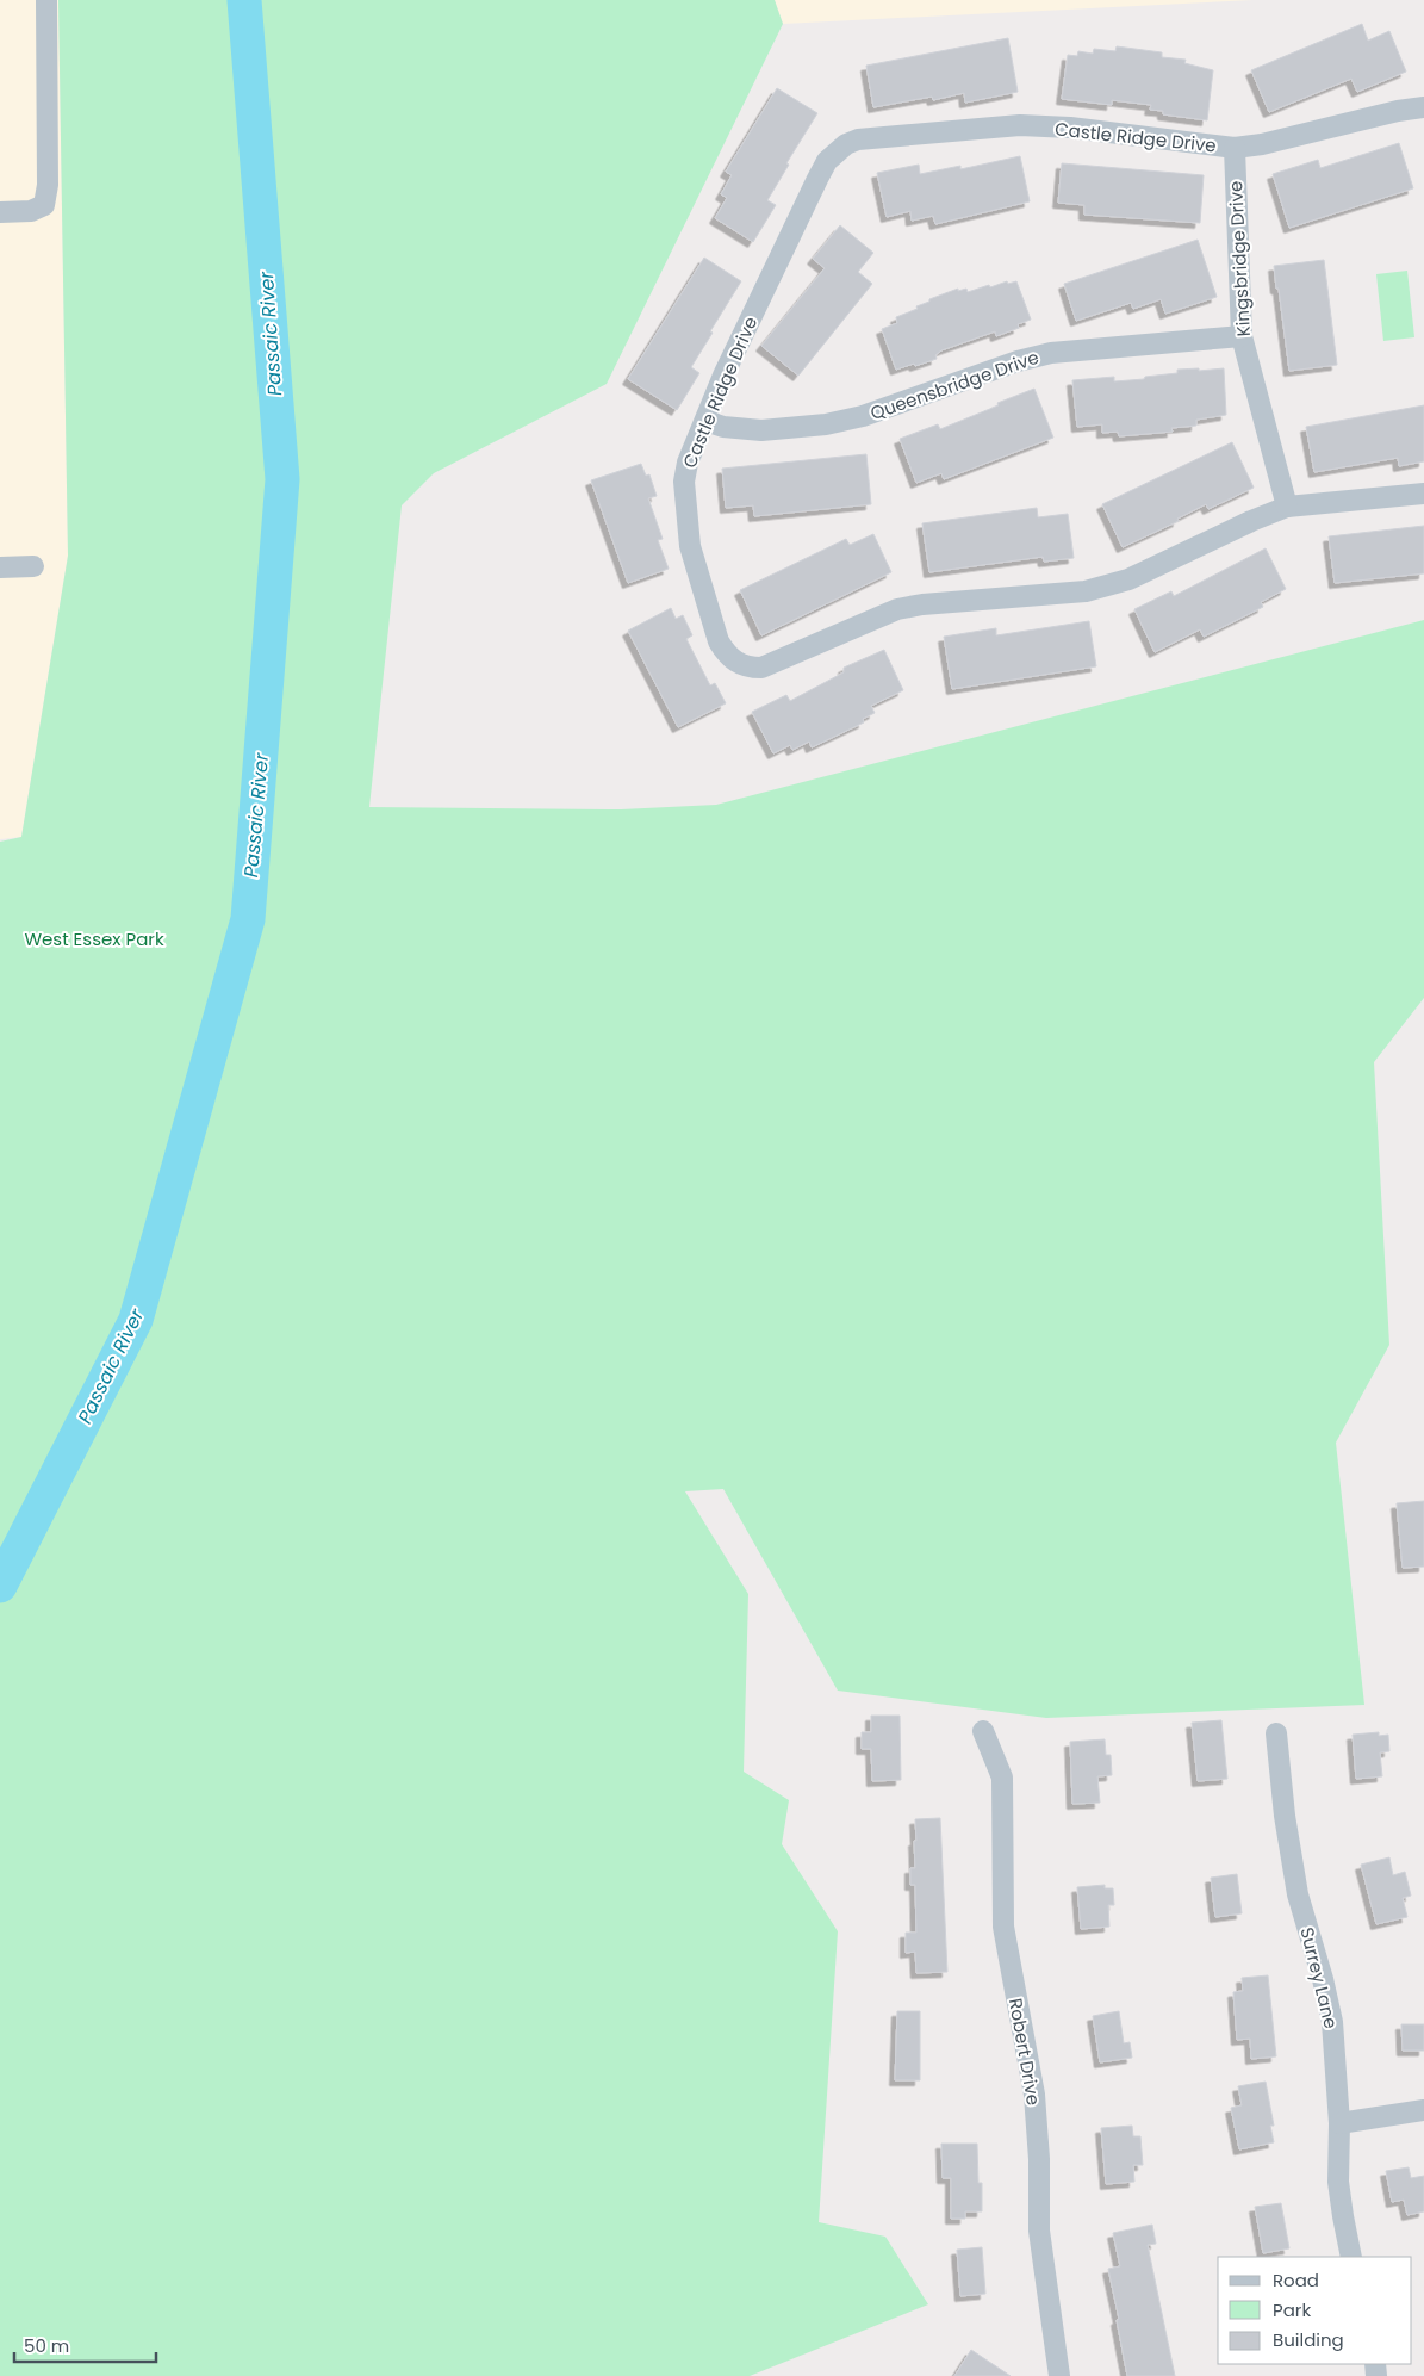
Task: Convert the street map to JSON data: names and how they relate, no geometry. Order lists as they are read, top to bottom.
{
  "streets": {
    "street": [
      "Castle Ridge Drive",
      "Kingsbridge Drive",
      "Queensbridge Drive",
      "Surrey Lane",
      "Robert Drive"
    ]
  },
  "crossings": [
    ["Castle Ridge Drive", "Kingsbridge Drive"],
    ["Castle Ridge Drive", "Queensbridge Drive"],
    ["Kingsbridge Drive", "Queensbridge Drive"]
  ],
  "water": ["Passaic River"],
  "parks": ["West Essex Park"],
  "legend": ["Road", "Park", "Building"],
  "scale_bar": "50 m"
}
